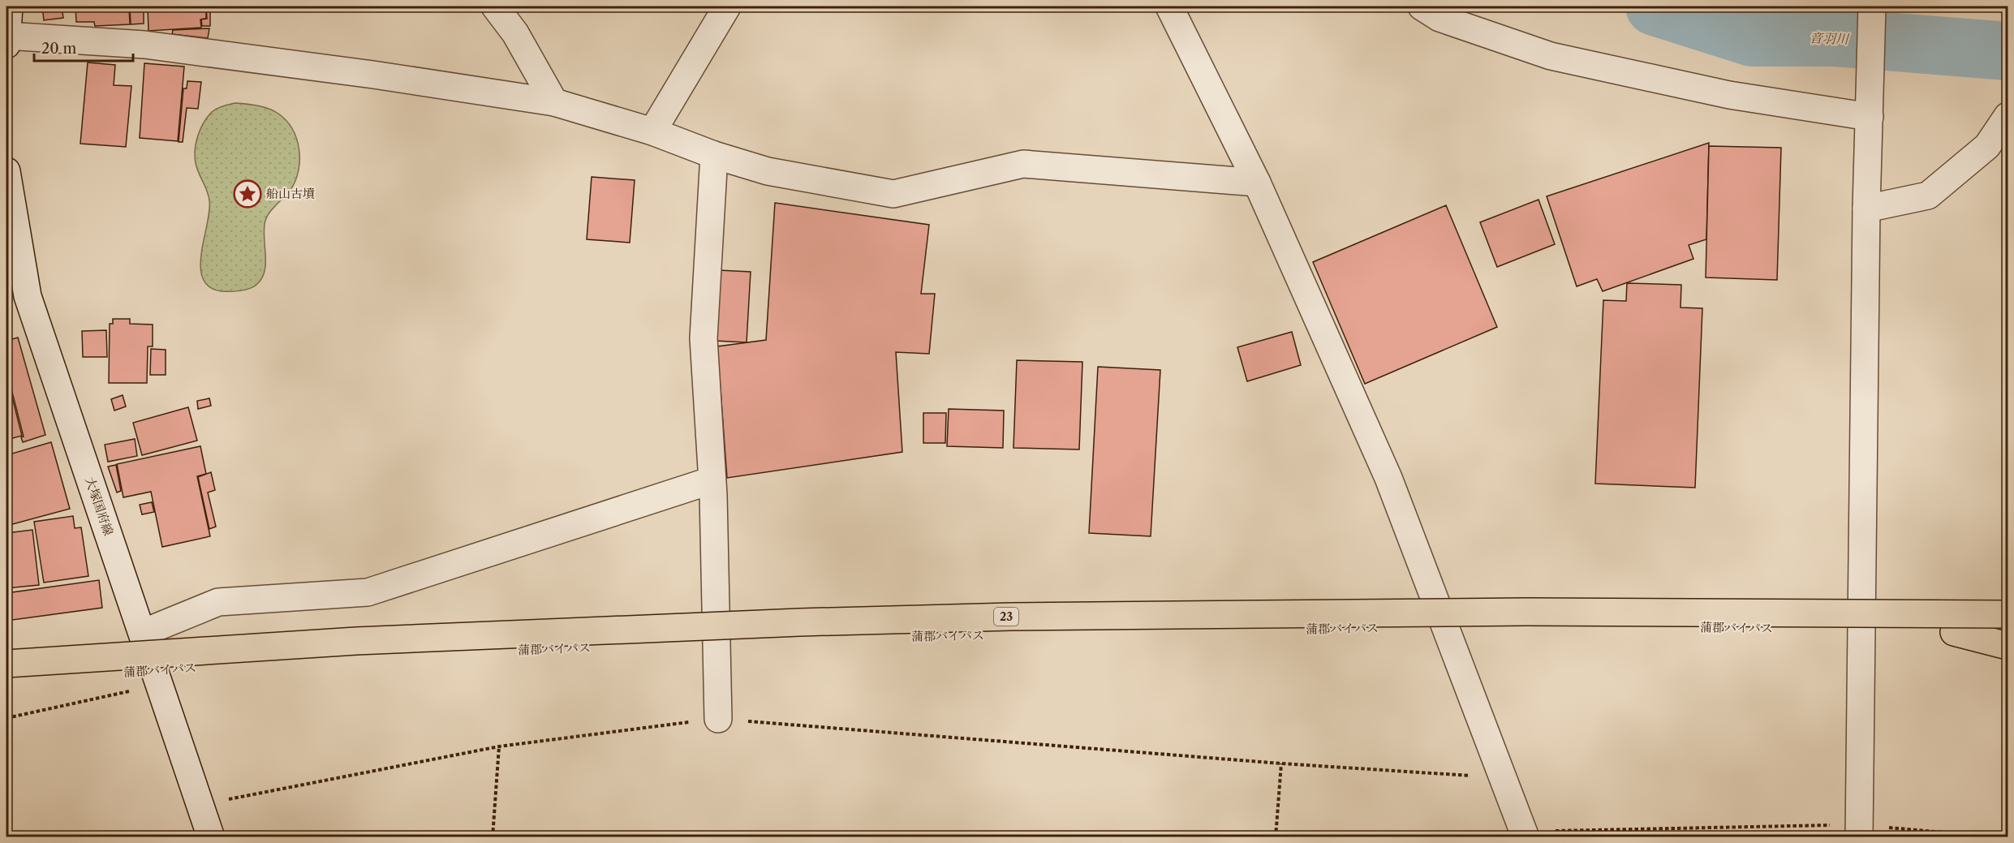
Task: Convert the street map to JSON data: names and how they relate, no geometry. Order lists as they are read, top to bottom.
{
  "streets": {
    "highway": ["23", "蒲郡バイパス"],
    "street": ["大塚国府線"]
  },
  "water": ["音羽川"],
  "places": {
    "place": ["船山古墳"]
  },
  "scale_bar": "20 m"
}
